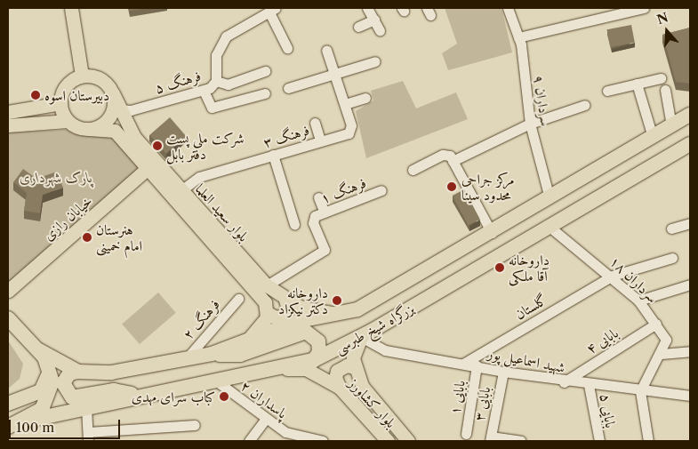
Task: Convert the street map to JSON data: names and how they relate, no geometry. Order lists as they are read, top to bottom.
{
  "streets": {
    "highway": ["بزرگراه شیخ طبرسی"],
    "main road": ["بلوار سعید العلما", "خیابان رازی", "بلوار کشاورز"],
    "street": [
      "فرهنگ ۵",
      "سرداران ۹",
      "فرهنگ ۳",
      "فرهنگ ۱",
      "سرداران ۱۸",
      "گلستان",
      "فرهنگ ۲",
      "بابایی ۴",
      "شهید اسماعیل پور",
      "بابایی ۱",
      "پاسداران ۲",
      "بابایی ۳",
      "بابایی ۵"
    ]
  },
  "crossings": [
    ["فرهنگ ۵", "بلوار سعید العلما"],
    ["سرداران ۹", "بزرگراه شیخ طبرسی"],
    ["فرهنگ ۳", "بلوار سعید العلما"],
    ["فرهنگ ۱", "بلوار سعید العلما"],
    ["بلوار سعید العلما", "خیابان رازی"],
    ["بلوار سعید العلما", "بزرگراه شیخ طبرسی"],
    ["سرداران ۱۸", "گلستان"],
    ["سرداران ۱۸", "بزرگراه شیخ طبرسی"],
    ["سرداران ۱۸", "بابایی ۴"],
    ["سرداران ۱۸", "شهید اسماعیل پور"],
    ["گلستان", "شهید اسماعیل پور"],
    ["فرهنگ ۲", "بزرگراه شیخ طبرسی"],
    ["بزرگراه شیخ طبرسی", "شهید اسماعیل پور"],
    ["بزرگراه شیخ طبرسی", "پاسداران ۲"],
    ["بزرگراه شیخ طبرسی", "بلوار کشاورز"],
    ["بابایی ۴", "شهید اسماعیل پور"],
    ["شهید اسماعیل پور", "بابایی ۱"],
    ["شهید اسماعیل پور", "بلوار کشاورز"],
    ["شهید اسماعیل پور", "بابایی ۳"],
    ["شهید اسماعیل پور", "بابایی ۵"]
  ],
  "parks": ["پارک شهرداری"],
  "places": [
    "دبیرستان اسوه",
    "شرکت ملی پست دفتر بابل",
    "مرکز جراحی محدود سینا",
    "هنرستان امام خمینی",
    "داروخانه آقا ملکی",
    "داروخانه دکتر نیکزاد",
    "کباب سرای مهدی"
  ],
  "scale_bar": "100 m",
  "north": "top"
}
